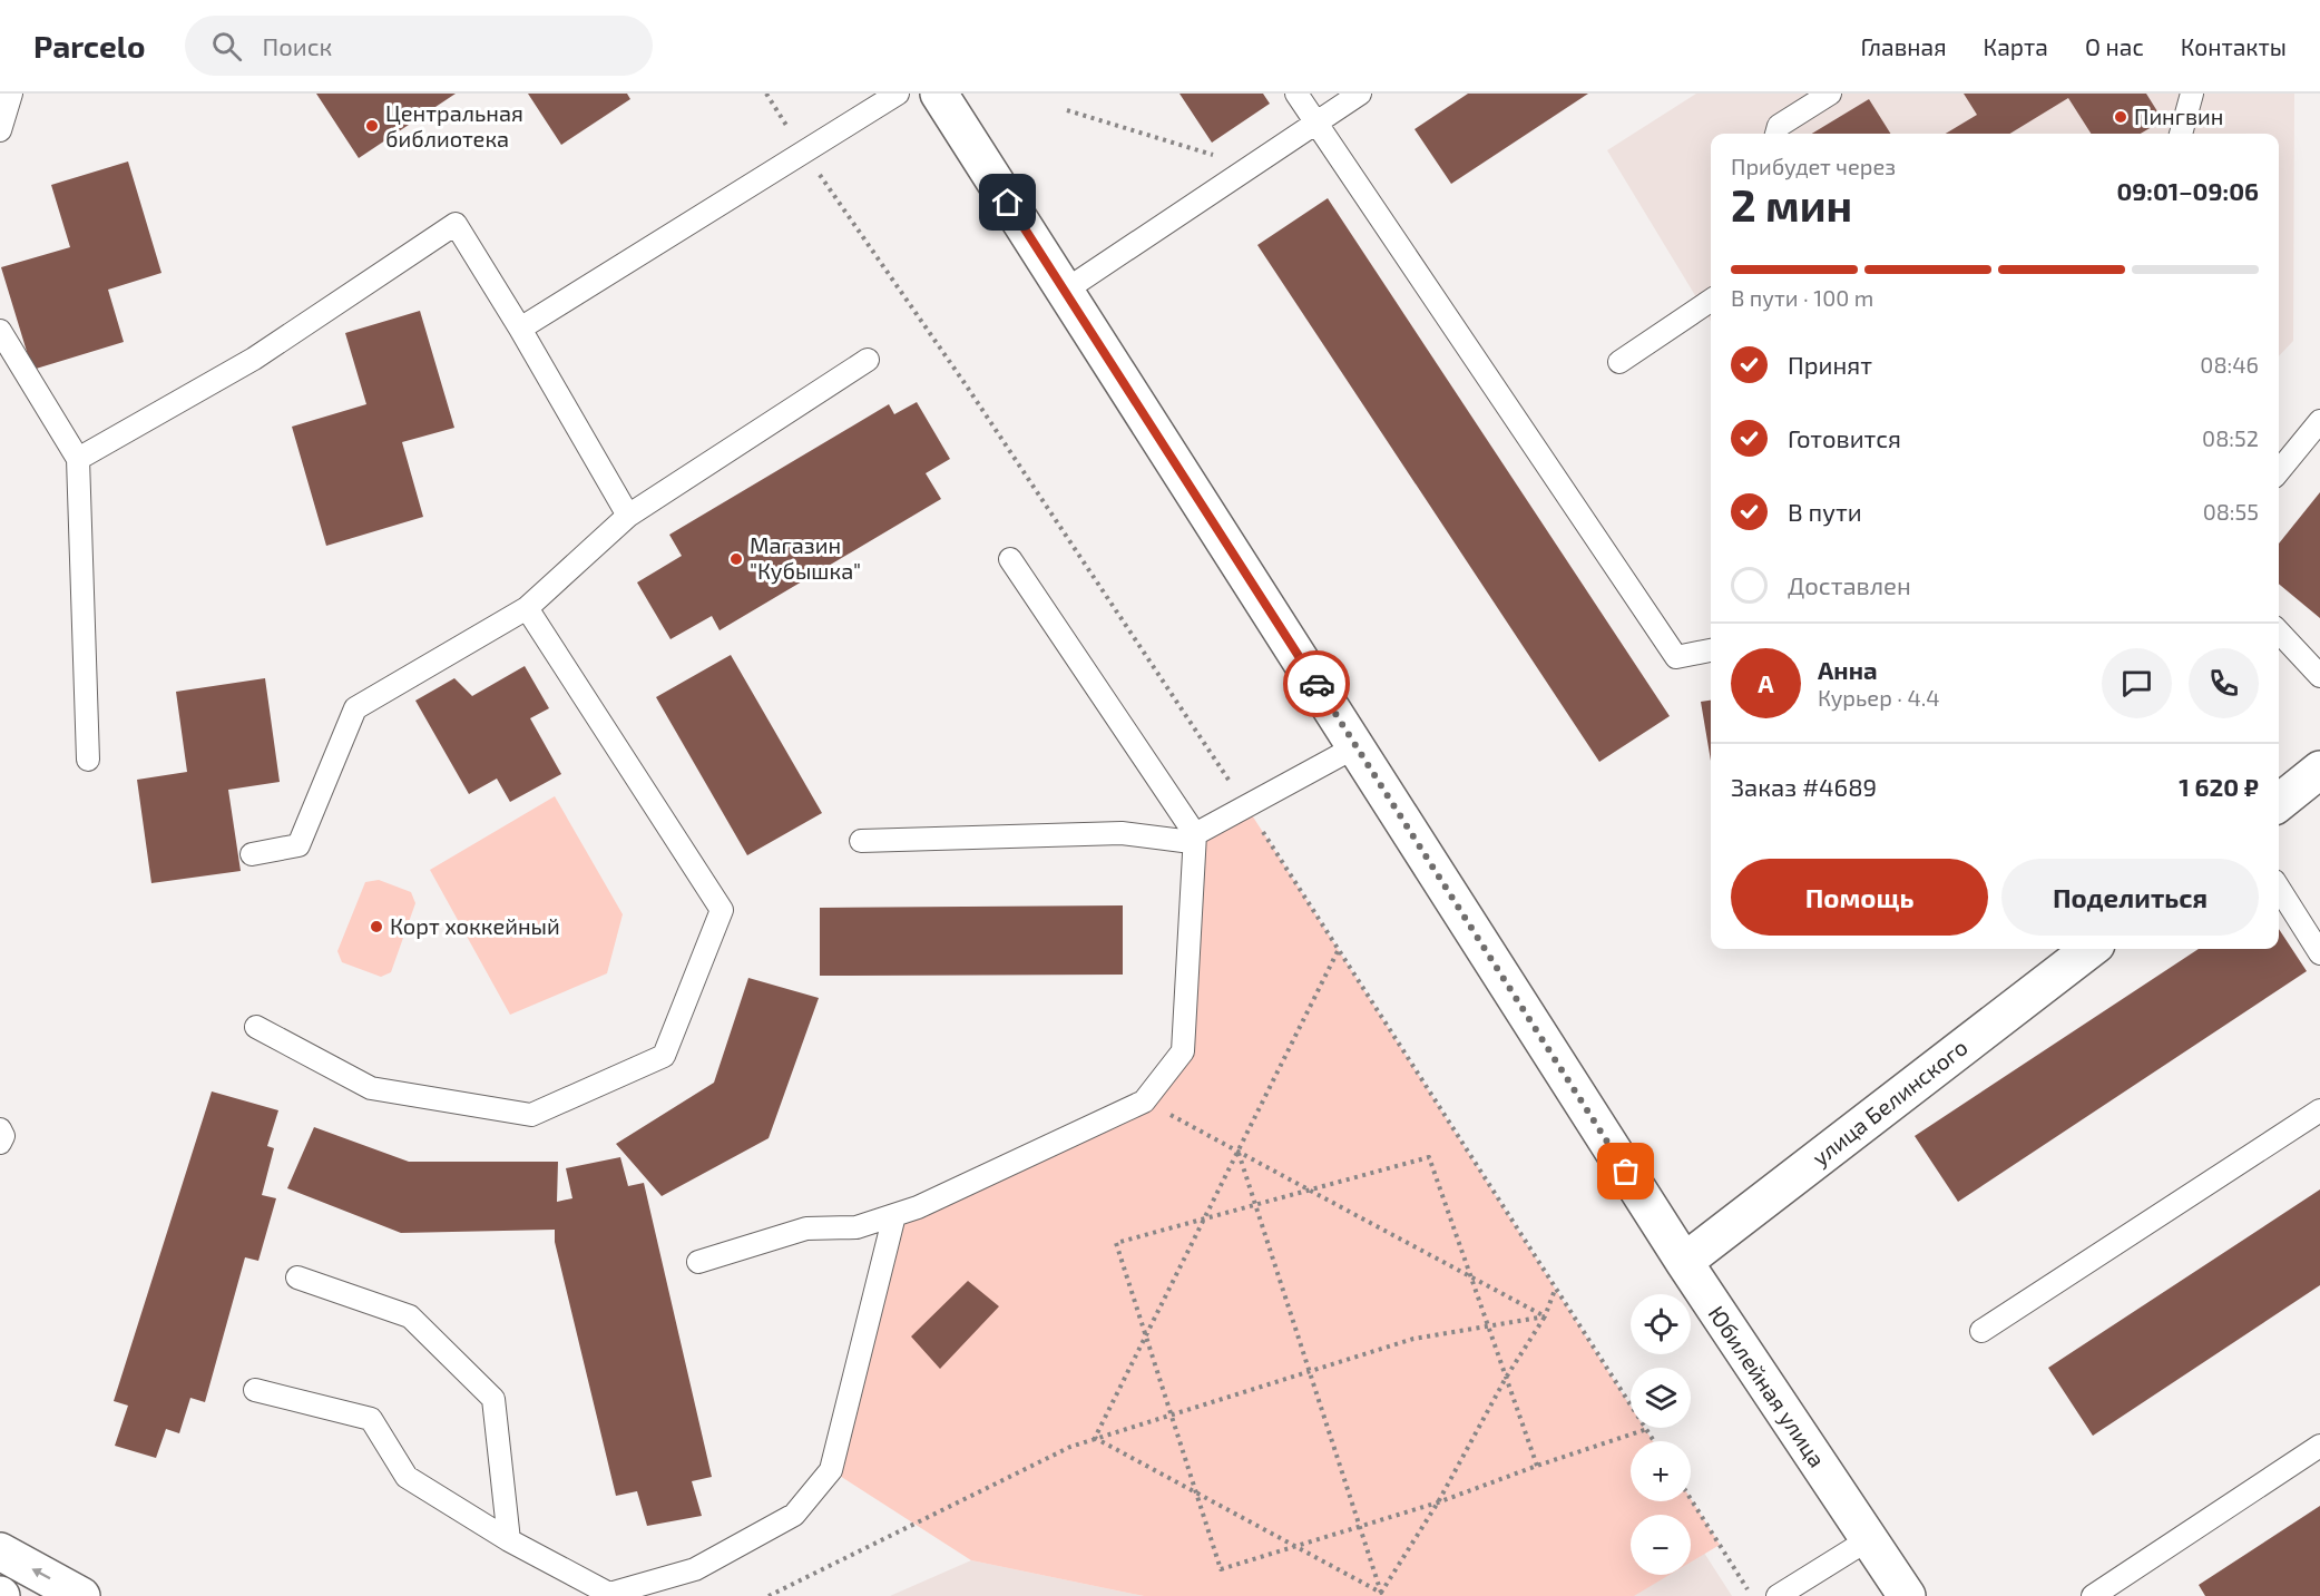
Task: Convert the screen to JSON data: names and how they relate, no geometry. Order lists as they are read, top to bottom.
{
  "streets": {
    "street": ["улица Белинского", "Юбилейная улица"]
  },
  "crossings": [
    ["улица Белинского", "Юбилейная улица"]
  ],
  "places": [
    "Пингвин",
    "Центральная библиотека",
    "Магазин \"Кубышка\"",
    "Корт хоккейный"
  ],
  "page": {
    "header": "Parcelo",
    "search": "Поиск",
    "nav": [
      "Главная",
      "Карта",
      "О нас",
      "Контакты"
    ],
    "heading": ["2 мин", "Прибудет через", "09:01–09:06"],
    "panel": [
      "Анна",
      "Курьер · 4.4",
      "Заказ #4689",
      "1 620 ₽"
    ],
    "bar": "В пути · 100 m",
    "list": [
      ["Принят", "08:46"],
      ["Готовится", "08:52"],
      ["В пути", "08:55"],
      "Доставлен"
    ],
    "round": "А",
    "buttons": ["Помощь", "Поделиться"],
    "map_buttons": ["+", "−"]
  }
}
